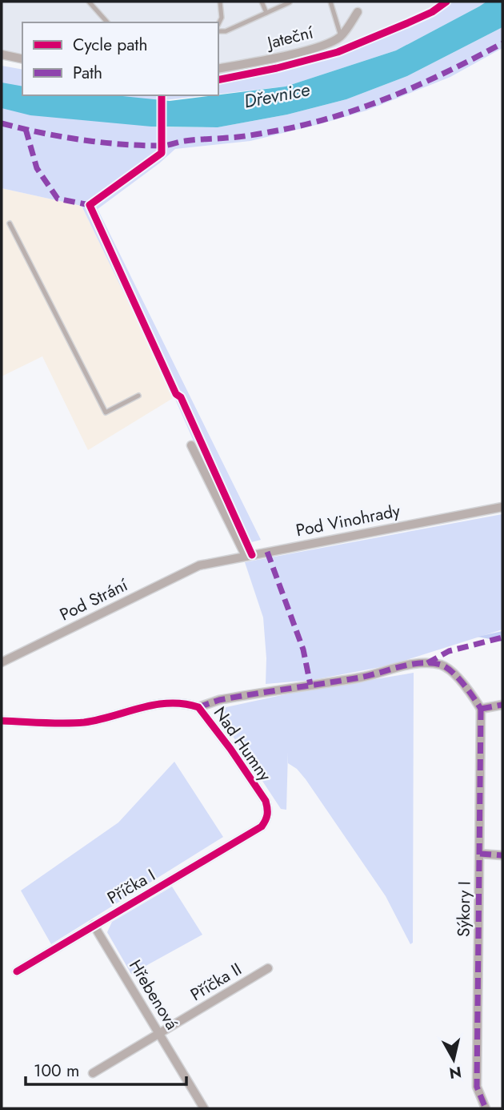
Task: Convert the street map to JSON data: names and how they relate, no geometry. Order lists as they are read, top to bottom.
{
  "streets": {
    "street": [
      "Jateční",
      "Pod Vinohrady",
      "Pod Strání",
      "Nad Humny",
      "Příčka I",
      "Sýkory I",
      "Příčka II",
      "Hřebenová"
    ]
  },
  "crossings": [
    ["Pod Vinohrady", "Pod Strání"],
    ["Nad Humny", "Příčka I"],
    ["Nad Humny", "Sýkory I"],
    ["Příčka I", "Hřebenová"],
    ["Příčka II", "Hřebenová"]
  ],
  "water": ["Dřevnice"],
  "legend": ["Cycle path", "Path"],
  "scale_bar": "100 m",
  "north": "bottom"
}
